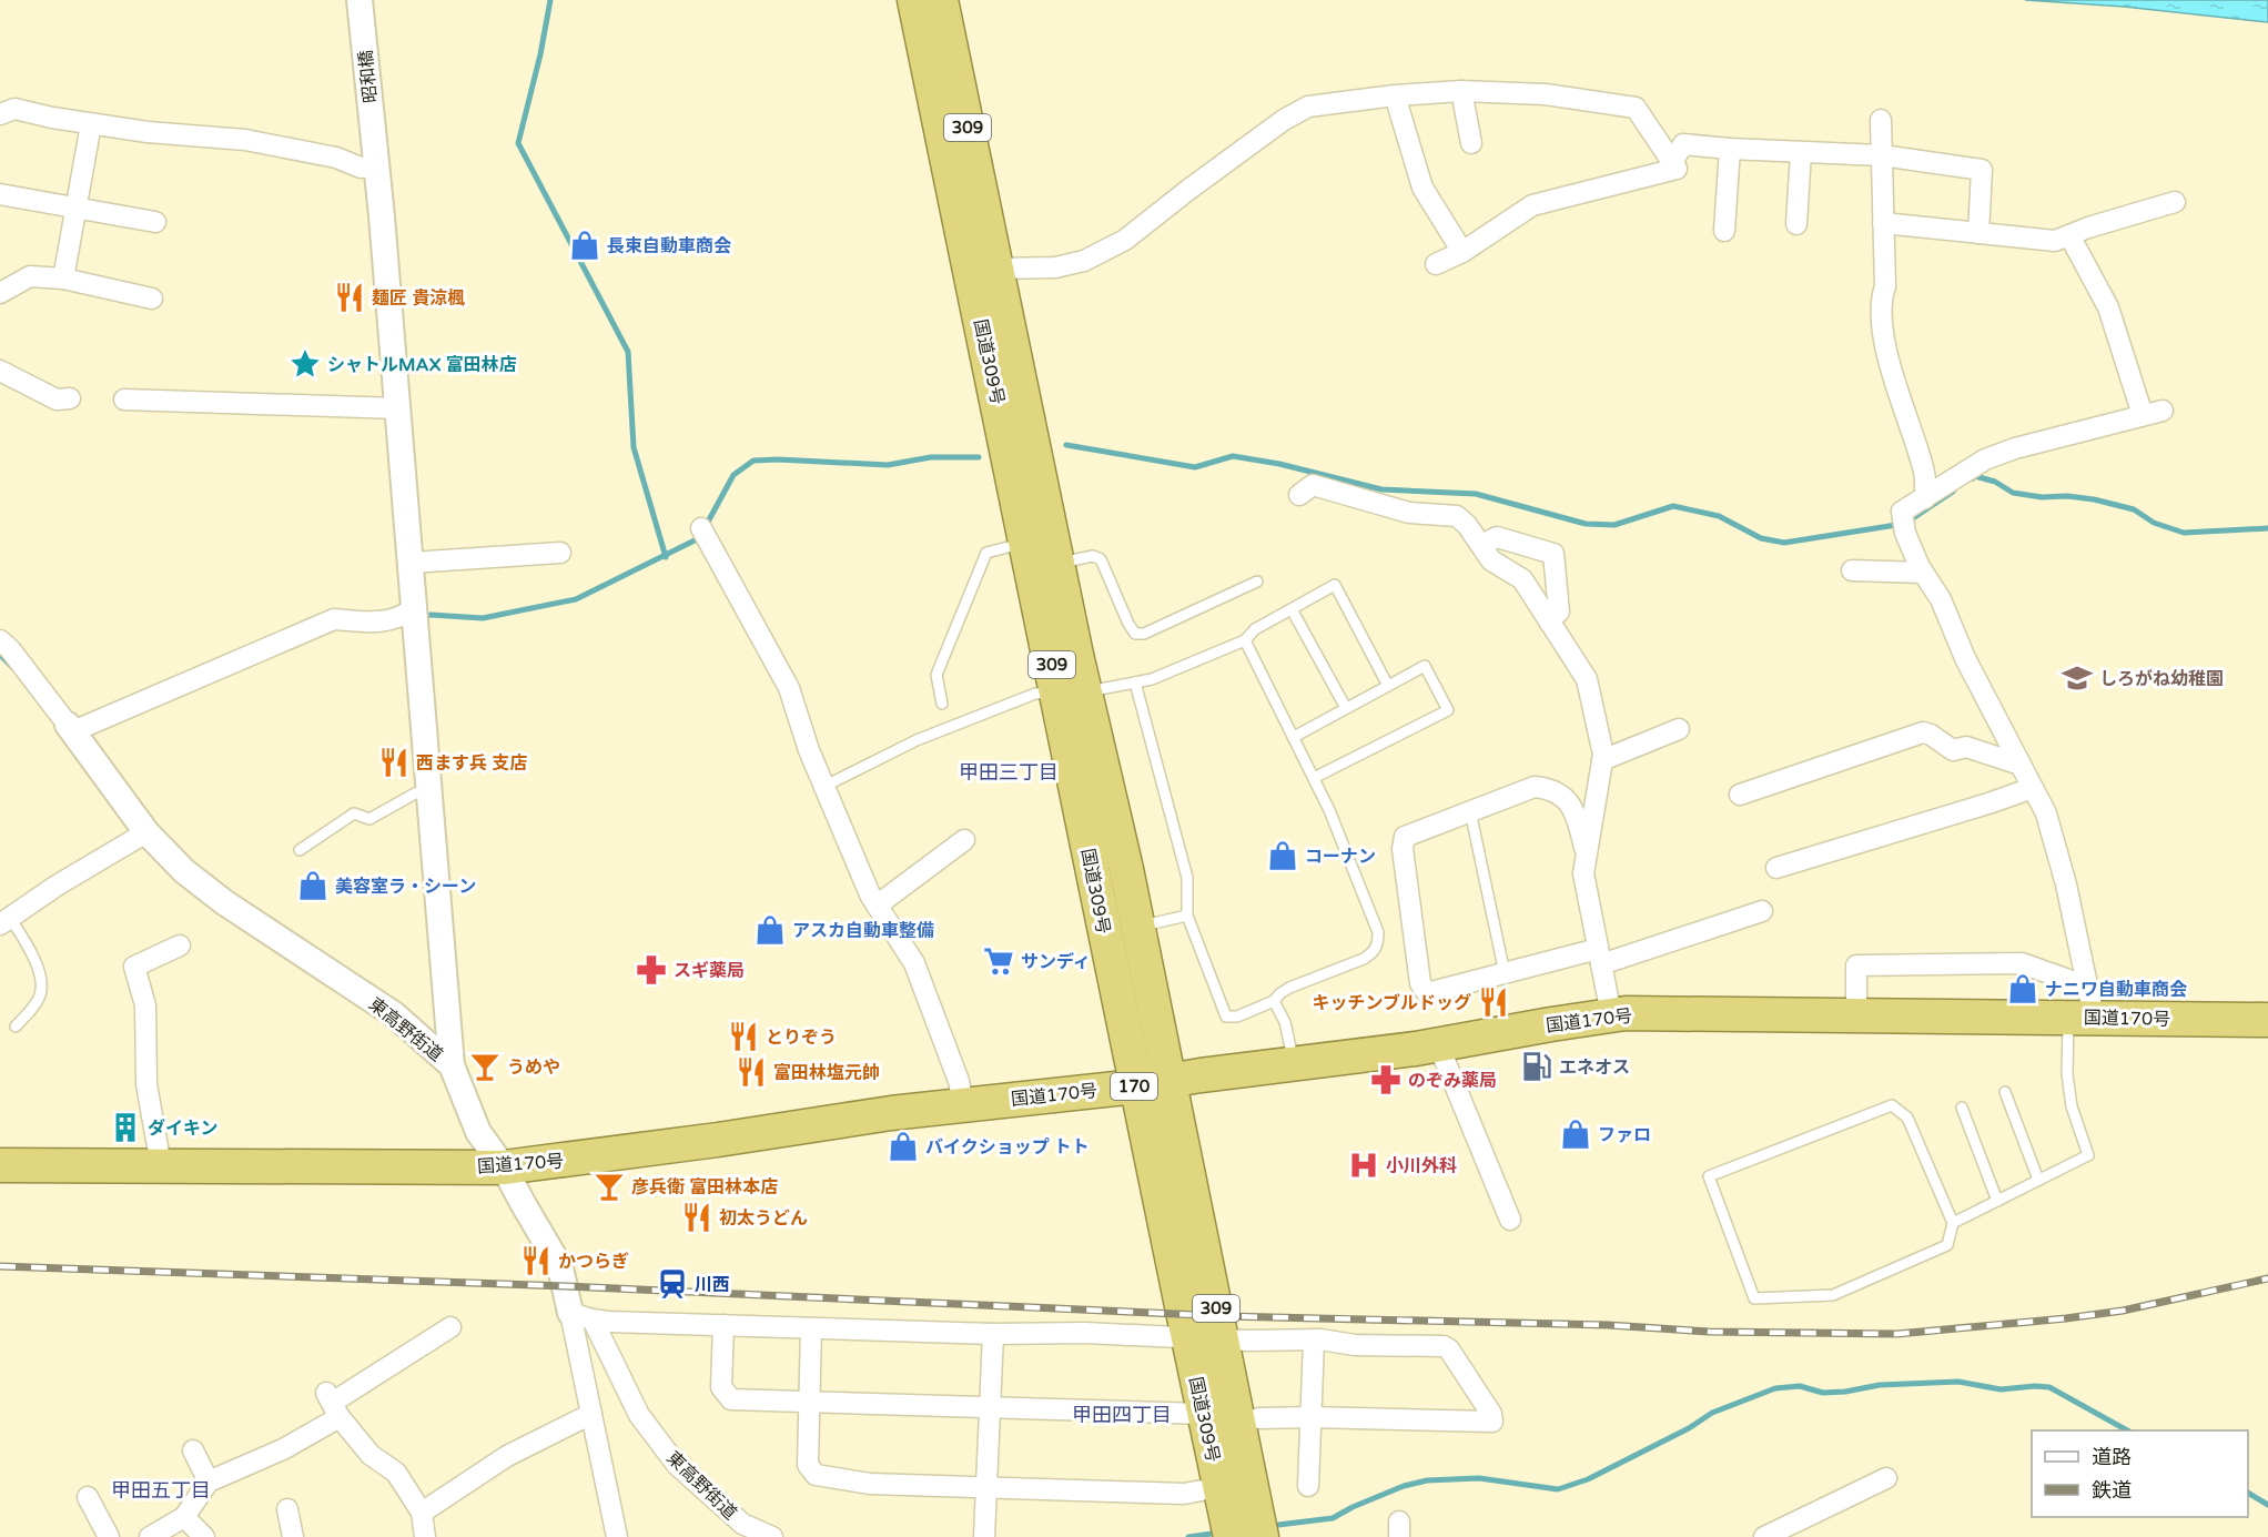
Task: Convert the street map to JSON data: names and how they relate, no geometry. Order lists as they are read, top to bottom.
{
  "streets": {
    "highway": [
      "309",
      "国道309号",
      "国道170号",
      "170"
    ],
    "street": ["昭和橋", "東高野街道"]
  },
  "crossings": [
    ["昭和橋", "東高野街道"],
    ["309", "国道309号"],
    ["国道309号", "国道170号"],
    ["国道170号", "東高野街道"]
  ],
  "districts": ["甲田三丁目", "甲田四丁目", "甲田五丁目"],
  "places": {
    "shop": [
      "長束自動車商会",
      "コーナン",
      "美容室ラ・シーン",
      "アスカ自動車整備",
      "ナニワ自動車商会",
      "ファロ",
      "バイクショップ トト"
    ],
    "restaurant": [
      "麺匠 貴涼楓",
      "西ます兵 支店",
      "キッチンブルドッグ",
      "とりぞう",
      "富田林塩元帥",
      "初太うどん",
      "かつらぎ"
    ],
    "place": ["シャトルMAX 富田林店"],
    "school or university": ["しろがね幼稚園"],
    "supermarket": ["サンディ"],
    "pharmacy": ["スギ薬局", "のぞみ薬局"],
    "bar": ["うめや", "彦兵衛 富田林本店"],
    "fuel station": ["エネオス"],
    "building": ["ダイキン"],
    "hospital": ["小川外科"],
    "station": ["川西"]
  },
  "legend": ["道路", "鉄道"]
}
